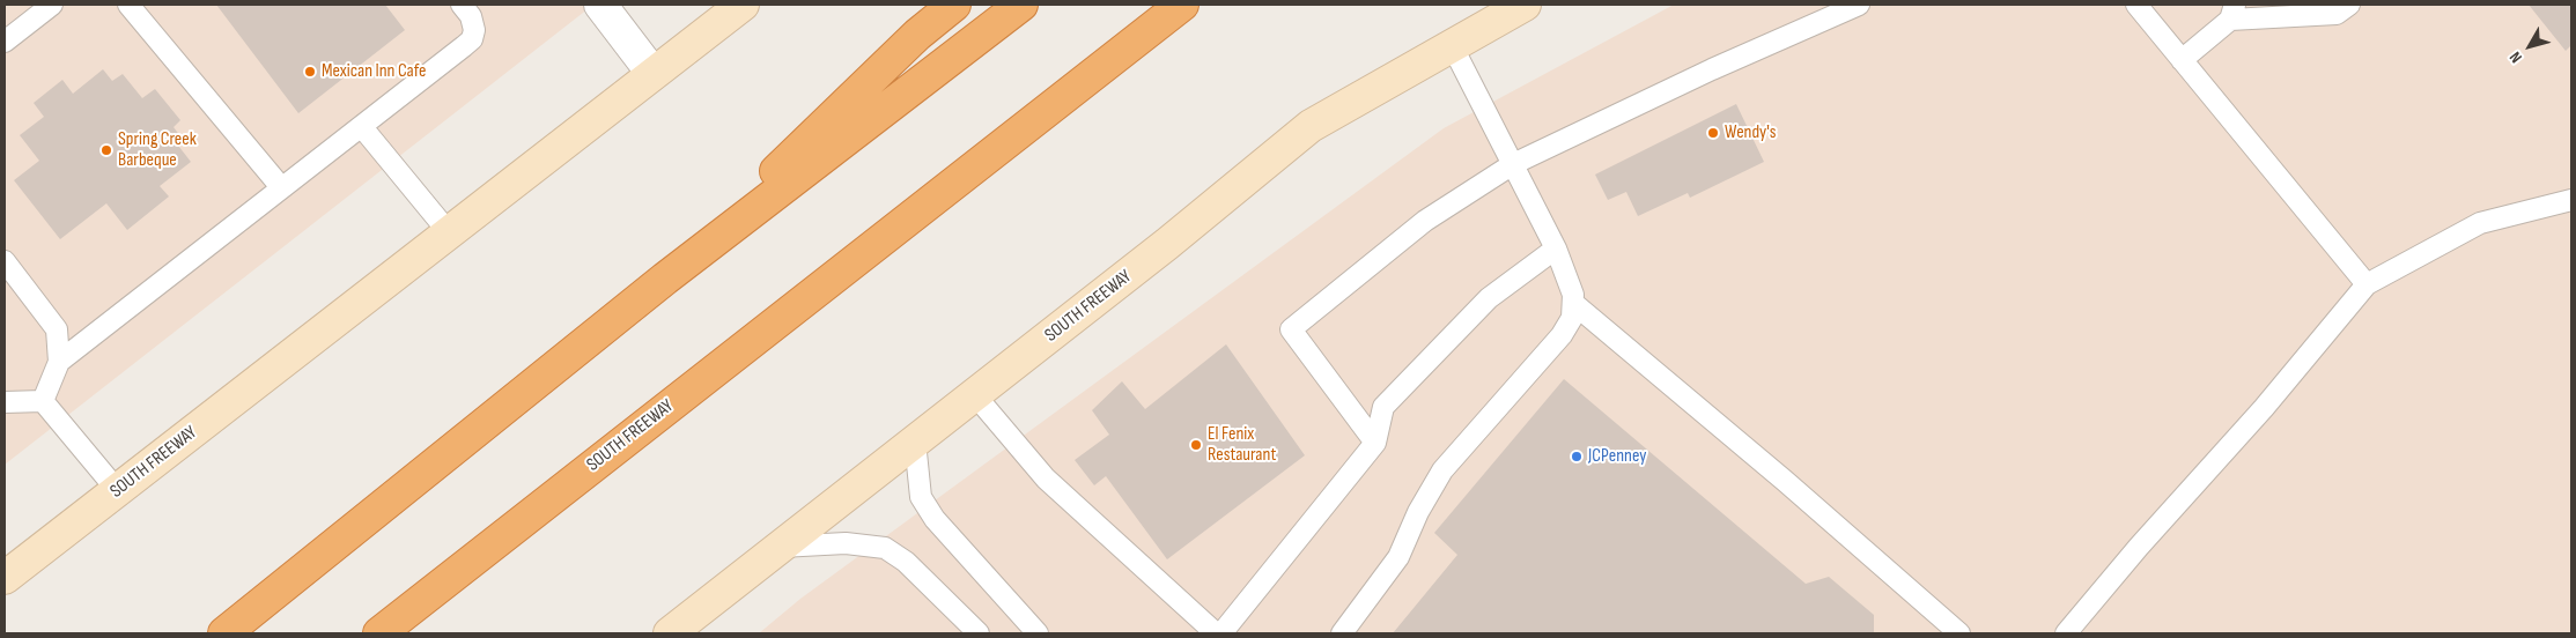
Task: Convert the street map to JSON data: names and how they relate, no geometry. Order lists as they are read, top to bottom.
{
  "streets": {
    "highway": ["SOUTH FREEWAY"]
  },
  "places": [
    "Mexican Inn Cafe",
    "Wendy's",
    "Spring Creek Barbeque",
    "El Fenix Restaurant",
    "JCPenney"
  ],
  "north": "bottom left"
}
